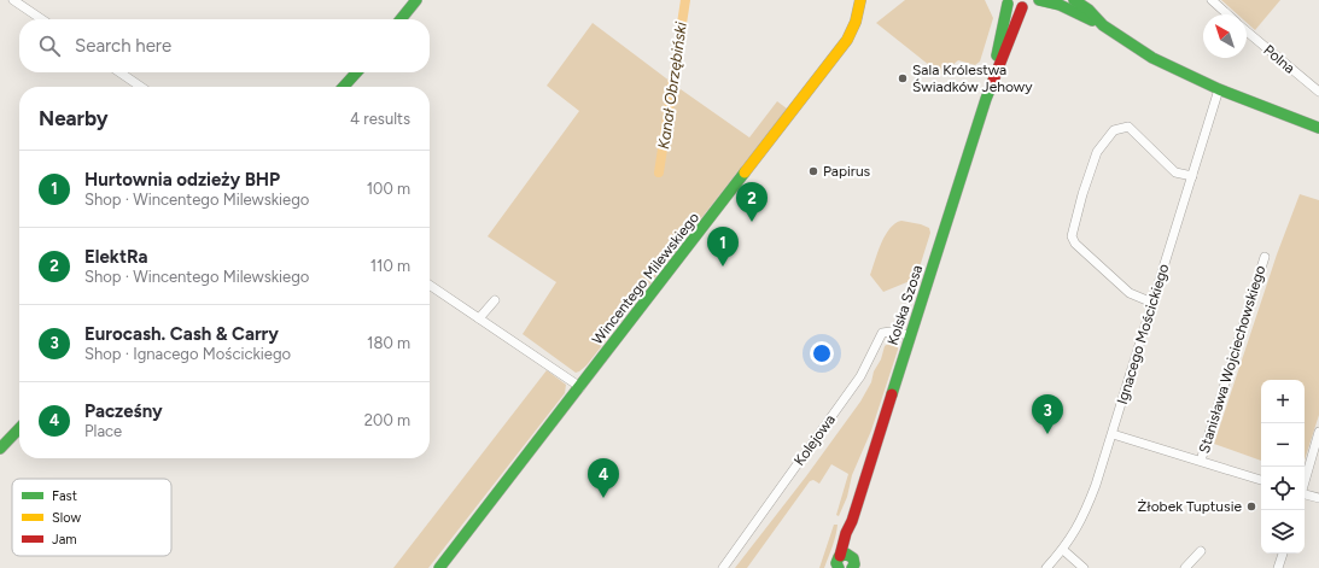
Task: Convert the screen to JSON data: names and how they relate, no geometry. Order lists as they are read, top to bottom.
{
  "streets": {
    "street": [
      "Polna",
      "Wincentego Milewskiego",
      "Kolska Szosa",
      "Ignacego Mościckiego",
      "Stanisława Wojciechowskiego",
      "Kolejowa"
    ]
  },
  "crossings": [
    ["Kolska Szosa", "Kolejowa"]
  ],
  "water": ["Kanał Obrzębiński"],
  "places": ["Sala Królestwa Świadków Jehowy", "Papirus", "Żłobek Tuptusie"],
  "legend": ["Fast", "Slow", "Jam"],
  "north": "top left",
  "page": {
    "search": "Search here",
    "heading": ["Nearby", "4 results"],
    "list": [
      {
        "mark": "1",
        "name": "Hurtownia odzieży BHP",
        "note": "Shop · Wincentego Milewskiego",
        "value": "100 m"
      },
      {
        "mark": "2",
        "name": "ElektRa",
        "note": "Shop · Wincentego Milewskiego",
        "value": "110 m"
      },
      {
        "mark": "3",
        "name": "Eurocash. Cash & Carry",
        "note": "Shop · Ignacego Mościckiego",
        "value": "180 m"
      },
      {
        "mark": "4",
        "name": "Pacześny",
        "note": "Place",
        "value": "200 m"
      }
    ],
    "pins": [
      "2",
      "1",
      "3",
      "4"
    ],
    "map_buttons": ["+", "−"]
  }
}
